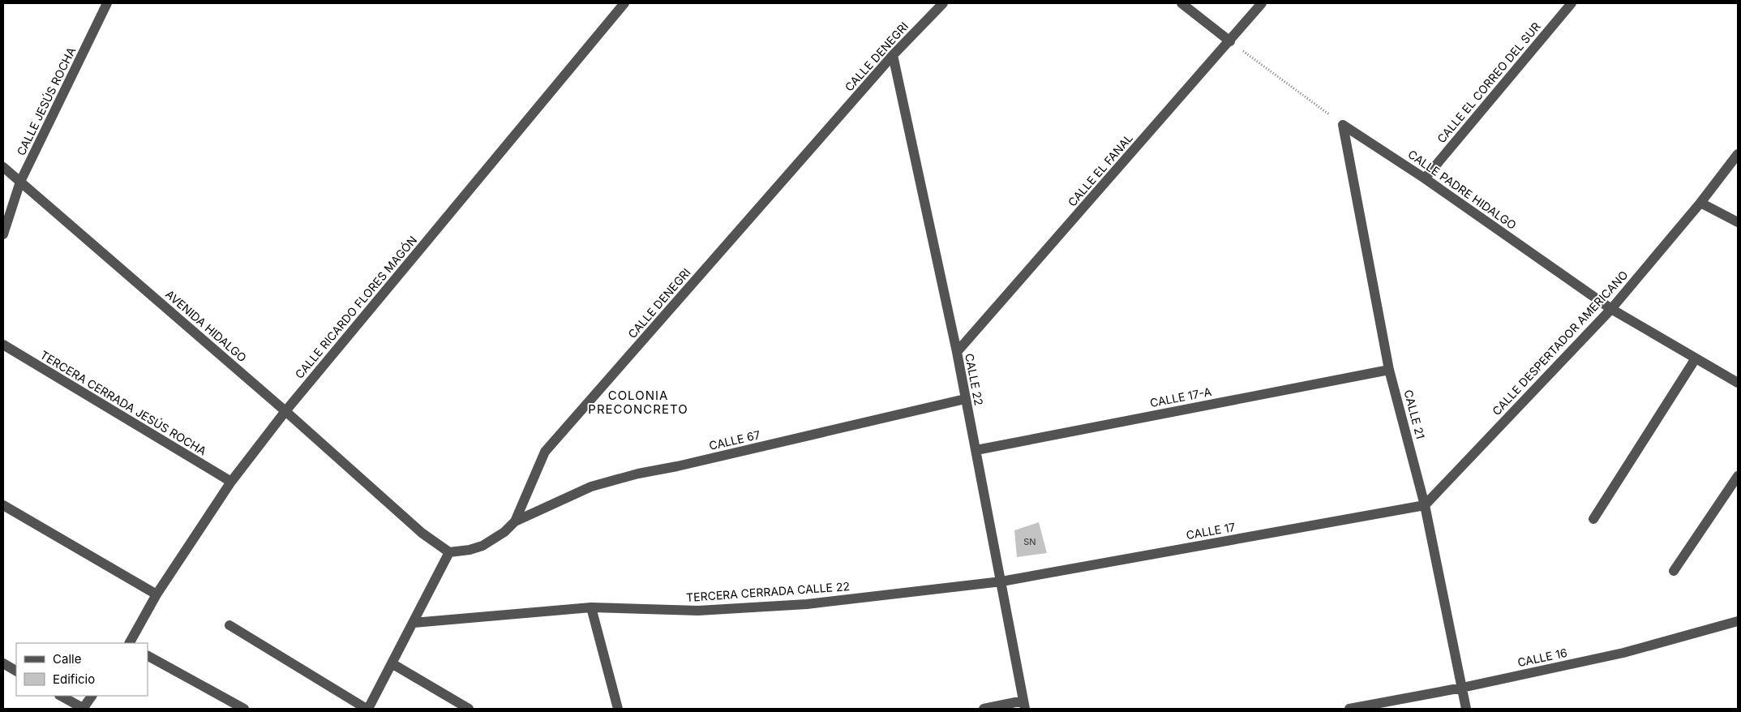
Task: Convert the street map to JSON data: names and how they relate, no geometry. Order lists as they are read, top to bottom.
{
  "streets": {
    "street": [
      "CALLE DENEGRI",
      "CALLE EL CORREO DEL SUR",
      "CALLE JESÚS ROCHA",
      "CALLE EL FANAL",
      "CALLE PADRE HIDALGO",
      "CALLE RICARDO FLORES MAGÓN",
      "AVENIDA HIDALGO",
      "CALLE DESPERTADOR AMERICANO",
      "CALLE 22",
      "CALLE 17-A",
      "TERCERA CERRADA JESÚS ROCHA",
      "CALLE 21",
      "CALLE 67",
      "CALLE 17",
      "TERCERA CERRADA CALLE 22",
      "CALLE 16"
    ]
  },
  "crossings": [
    ["CALLE DENEGRI", "AVENIDA HIDALGO"],
    ["CALLE DENEGRI", "CALLE 22"],
    ["CALLE DENEGRI", "CALLE 67"],
    ["CALLE EL CORREO DEL SUR", "CALLE PADRE HIDALGO"],
    ["CALLE JESÚS ROCHA", "AVENIDA HIDALGO"],
    ["CALLE EL FANAL", "CALLE 22"],
    ["CALLE PADRE HIDALGO", "CALLE DESPERTADOR AMERICANO"],
    ["CALLE PADRE HIDALGO", "CALLE 21"],
    ["CALLE RICARDO FLORES MAGÓN", "AVENIDA HIDALGO"],
    ["CALLE RICARDO FLORES MAGÓN", "TERCERA CERRADA JESÚS ROCHA"],
    ["CALLE DESPERTADOR AMERICANO", "CALLE 21"],
    ["CALLE DESPERTADOR AMERICANO", "CALLE 17"],
    ["CALLE 22", "CALLE 17-A"],
    ["CALLE 22", "CALLE 67"],
    ["CALLE 22", "CALLE 17"],
    ["CALLE 22", "TERCERA CERRADA CALLE 22"],
    ["CALLE 17-A", "CALLE 21"],
    ["CALLE 21", "CALLE 17"],
    ["CALLE 21", "CALLE 16"],
    ["CALLE 17", "TERCERA CERRADA CALLE 22"]
  ],
  "districts": ["COLONIA PRECONCRETO"],
  "house_numbers": ["SN"],
  "legend": ["Calle", "Edificio"]
}
